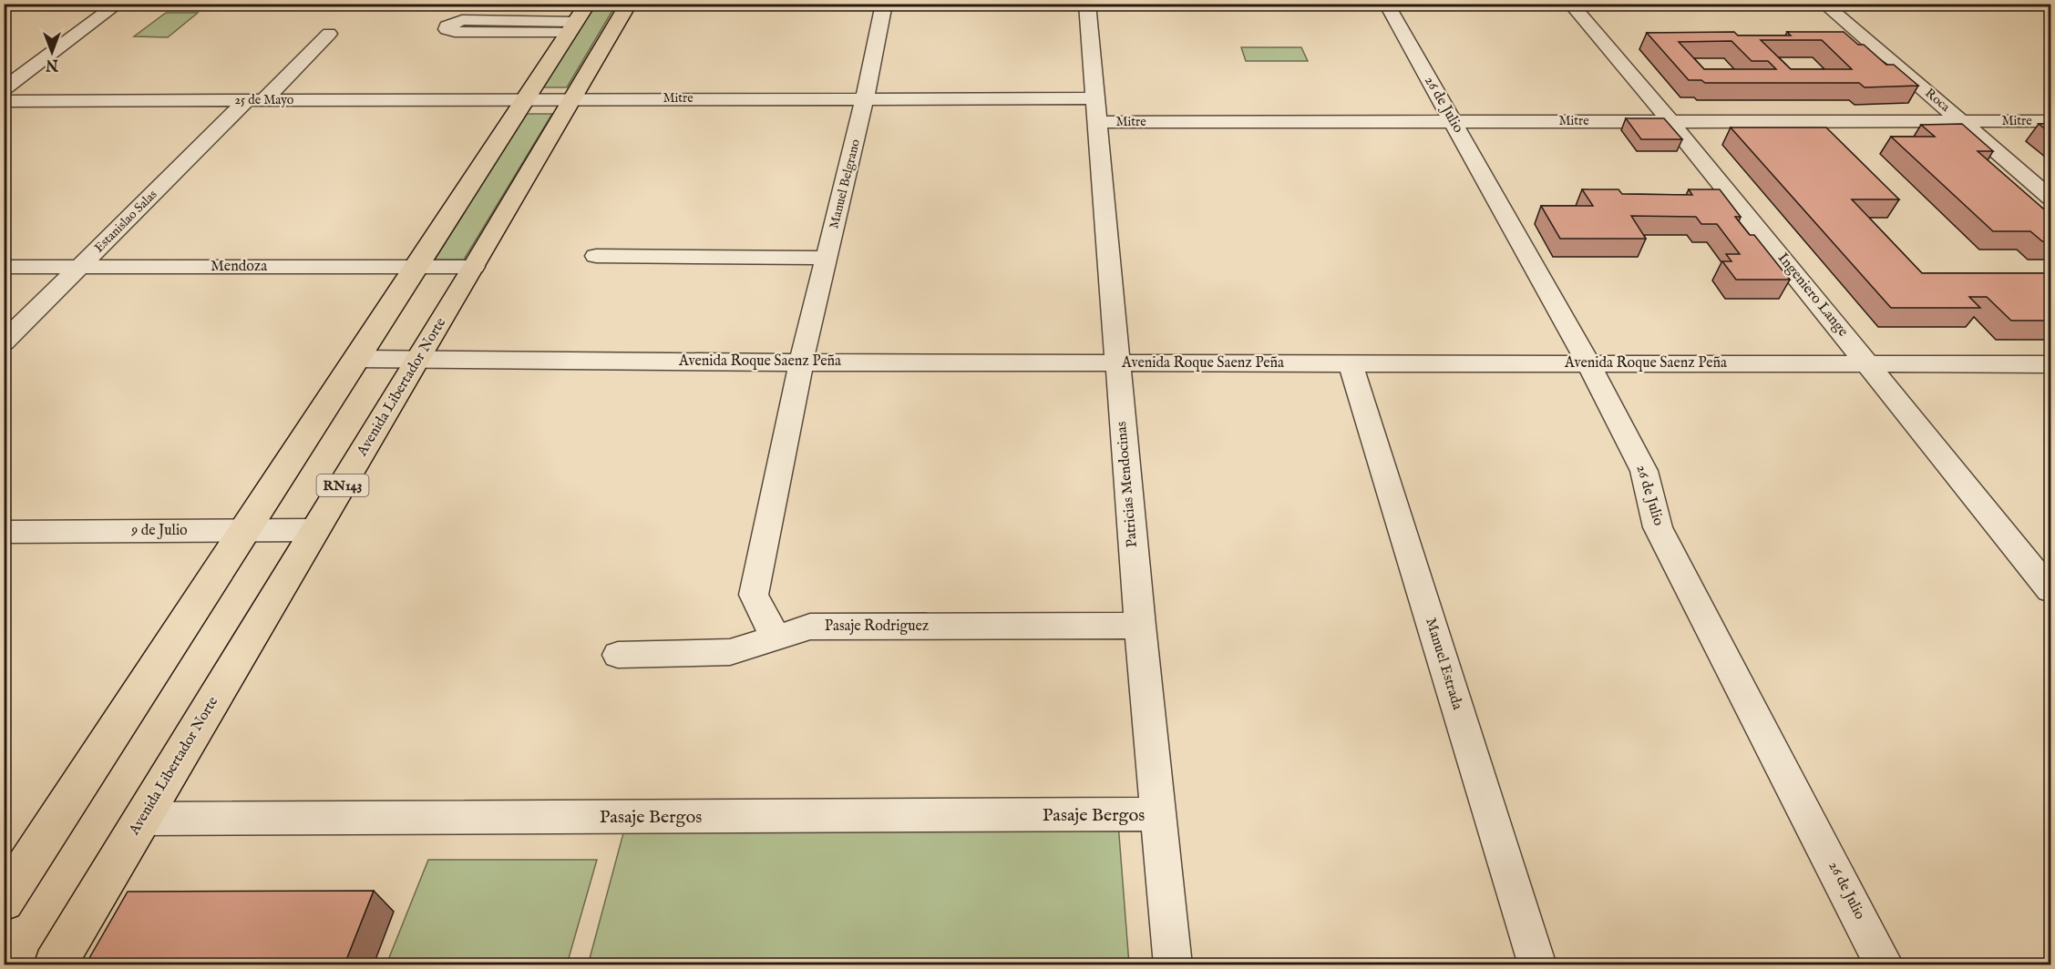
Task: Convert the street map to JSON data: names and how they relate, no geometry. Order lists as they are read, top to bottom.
{
  "streets": {
    "highway": ["Avenida Libertador Norte", "RN143"],
    "street": [
      "Mitre",
      "25 de Mayo",
      "Roca",
      "26 de Julio",
      "Manuel Belgrano",
      "Estanislao Salas",
      "Mendoza",
      "Ingeniero Lange",
      "Avenida Roque Saenz Peña",
      "Patricias Mendocinas",
      "9 de Julio",
      "Pasaje Rodriguez",
      "Manuel Estrada",
      "Pasaje Bergos"
    ]
  },
  "crossings": [
    ["Mitre", "25 de Mayo"],
    ["Mitre", "Roca"],
    ["Mitre", "26 de Julio"],
    ["Mitre", "Manuel Belgrano"],
    ["Mitre", "Ingeniero Lange"],
    ["Mitre", "Avenida Libertador Norte"],
    ["Mitre", "Patricias Mendocinas"],
    ["25 de Mayo", "Estanislao Salas"],
    ["26 de Julio", "Avenida Roque Saenz Peña"],
    ["Manuel Belgrano", "Avenida Roque Saenz Peña"],
    ["Manuel Belgrano", "Pasaje Rodriguez"],
    ["Estanislao Salas", "Mendoza"],
    ["Mendoza", "Avenida Libertador Norte"],
    ["Ingeniero Lange", "Avenida Roque Saenz Peña"],
    ["Avenida Roque Saenz Peña", "Avenida Libertador Norte"],
    ["Avenida Roque Saenz Peña", "Patricias Mendocinas"],
    ["Avenida Roque Saenz Peña", "Manuel Estrada"],
    ["Avenida Libertador Norte", "9 de Julio"],
    ["Avenida Libertador Norte", "Pasaje Bergos"],
    ["Patricias Mendocinas", "Pasaje Rodriguez"],
    ["Patricias Mendocinas", "Pasaje Bergos"]
  ],
  "north": "bottom"
}
